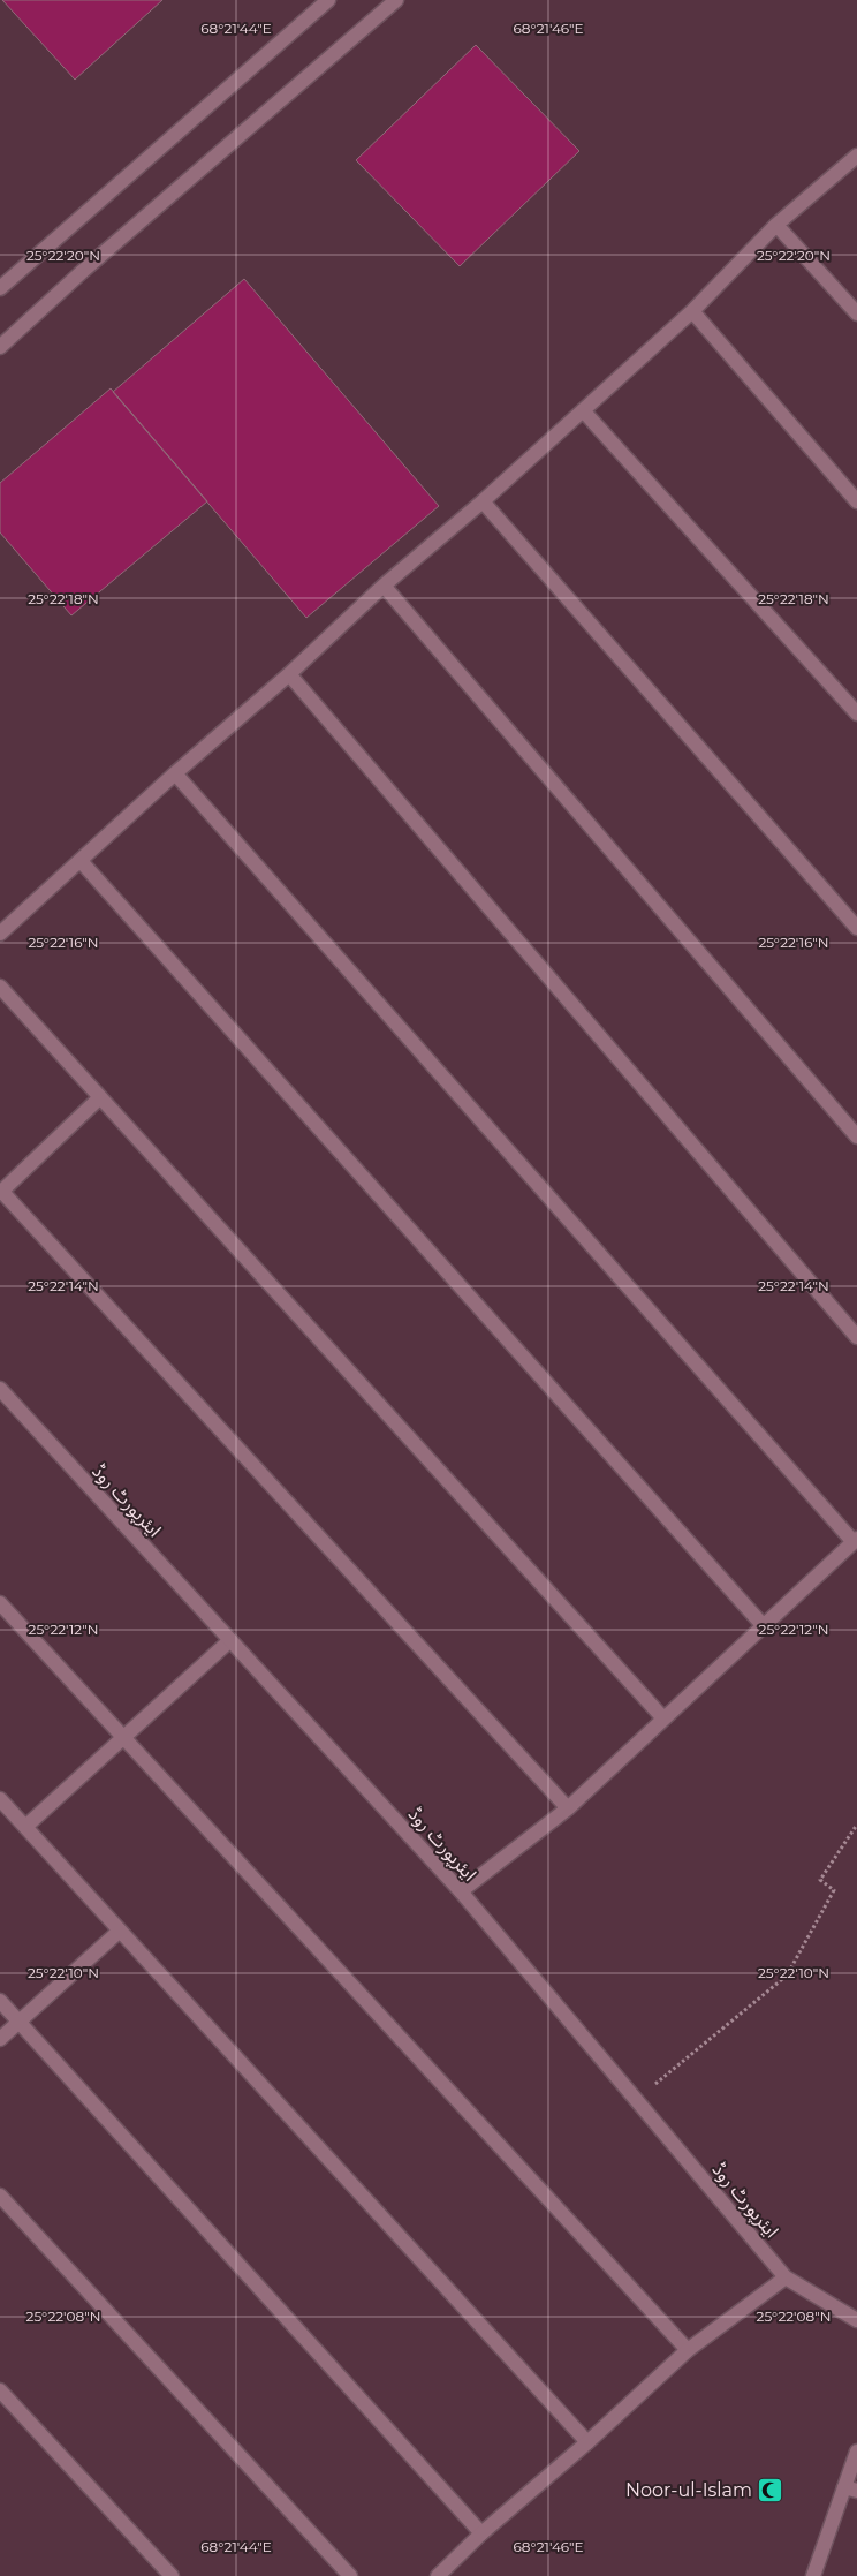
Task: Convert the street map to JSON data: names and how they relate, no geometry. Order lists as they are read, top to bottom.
{
  "streets": {
    "street": ["ایئرپورٹ روڈ"]
  },
  "places": {
    "mosque": ["Noor-ul-Islam"]
  },
  "coordinates": [
    "68°21'44\"E",
    "68°21'46\"E",
    "25°22'20\"N",
    "25°22'18\"N",
    "25°22'16\"N",
    "25°22'14\"N",
    "25°22'12\"N",
    "25°22'10\"N",
    "25°22'08\"N"
  ]
}
